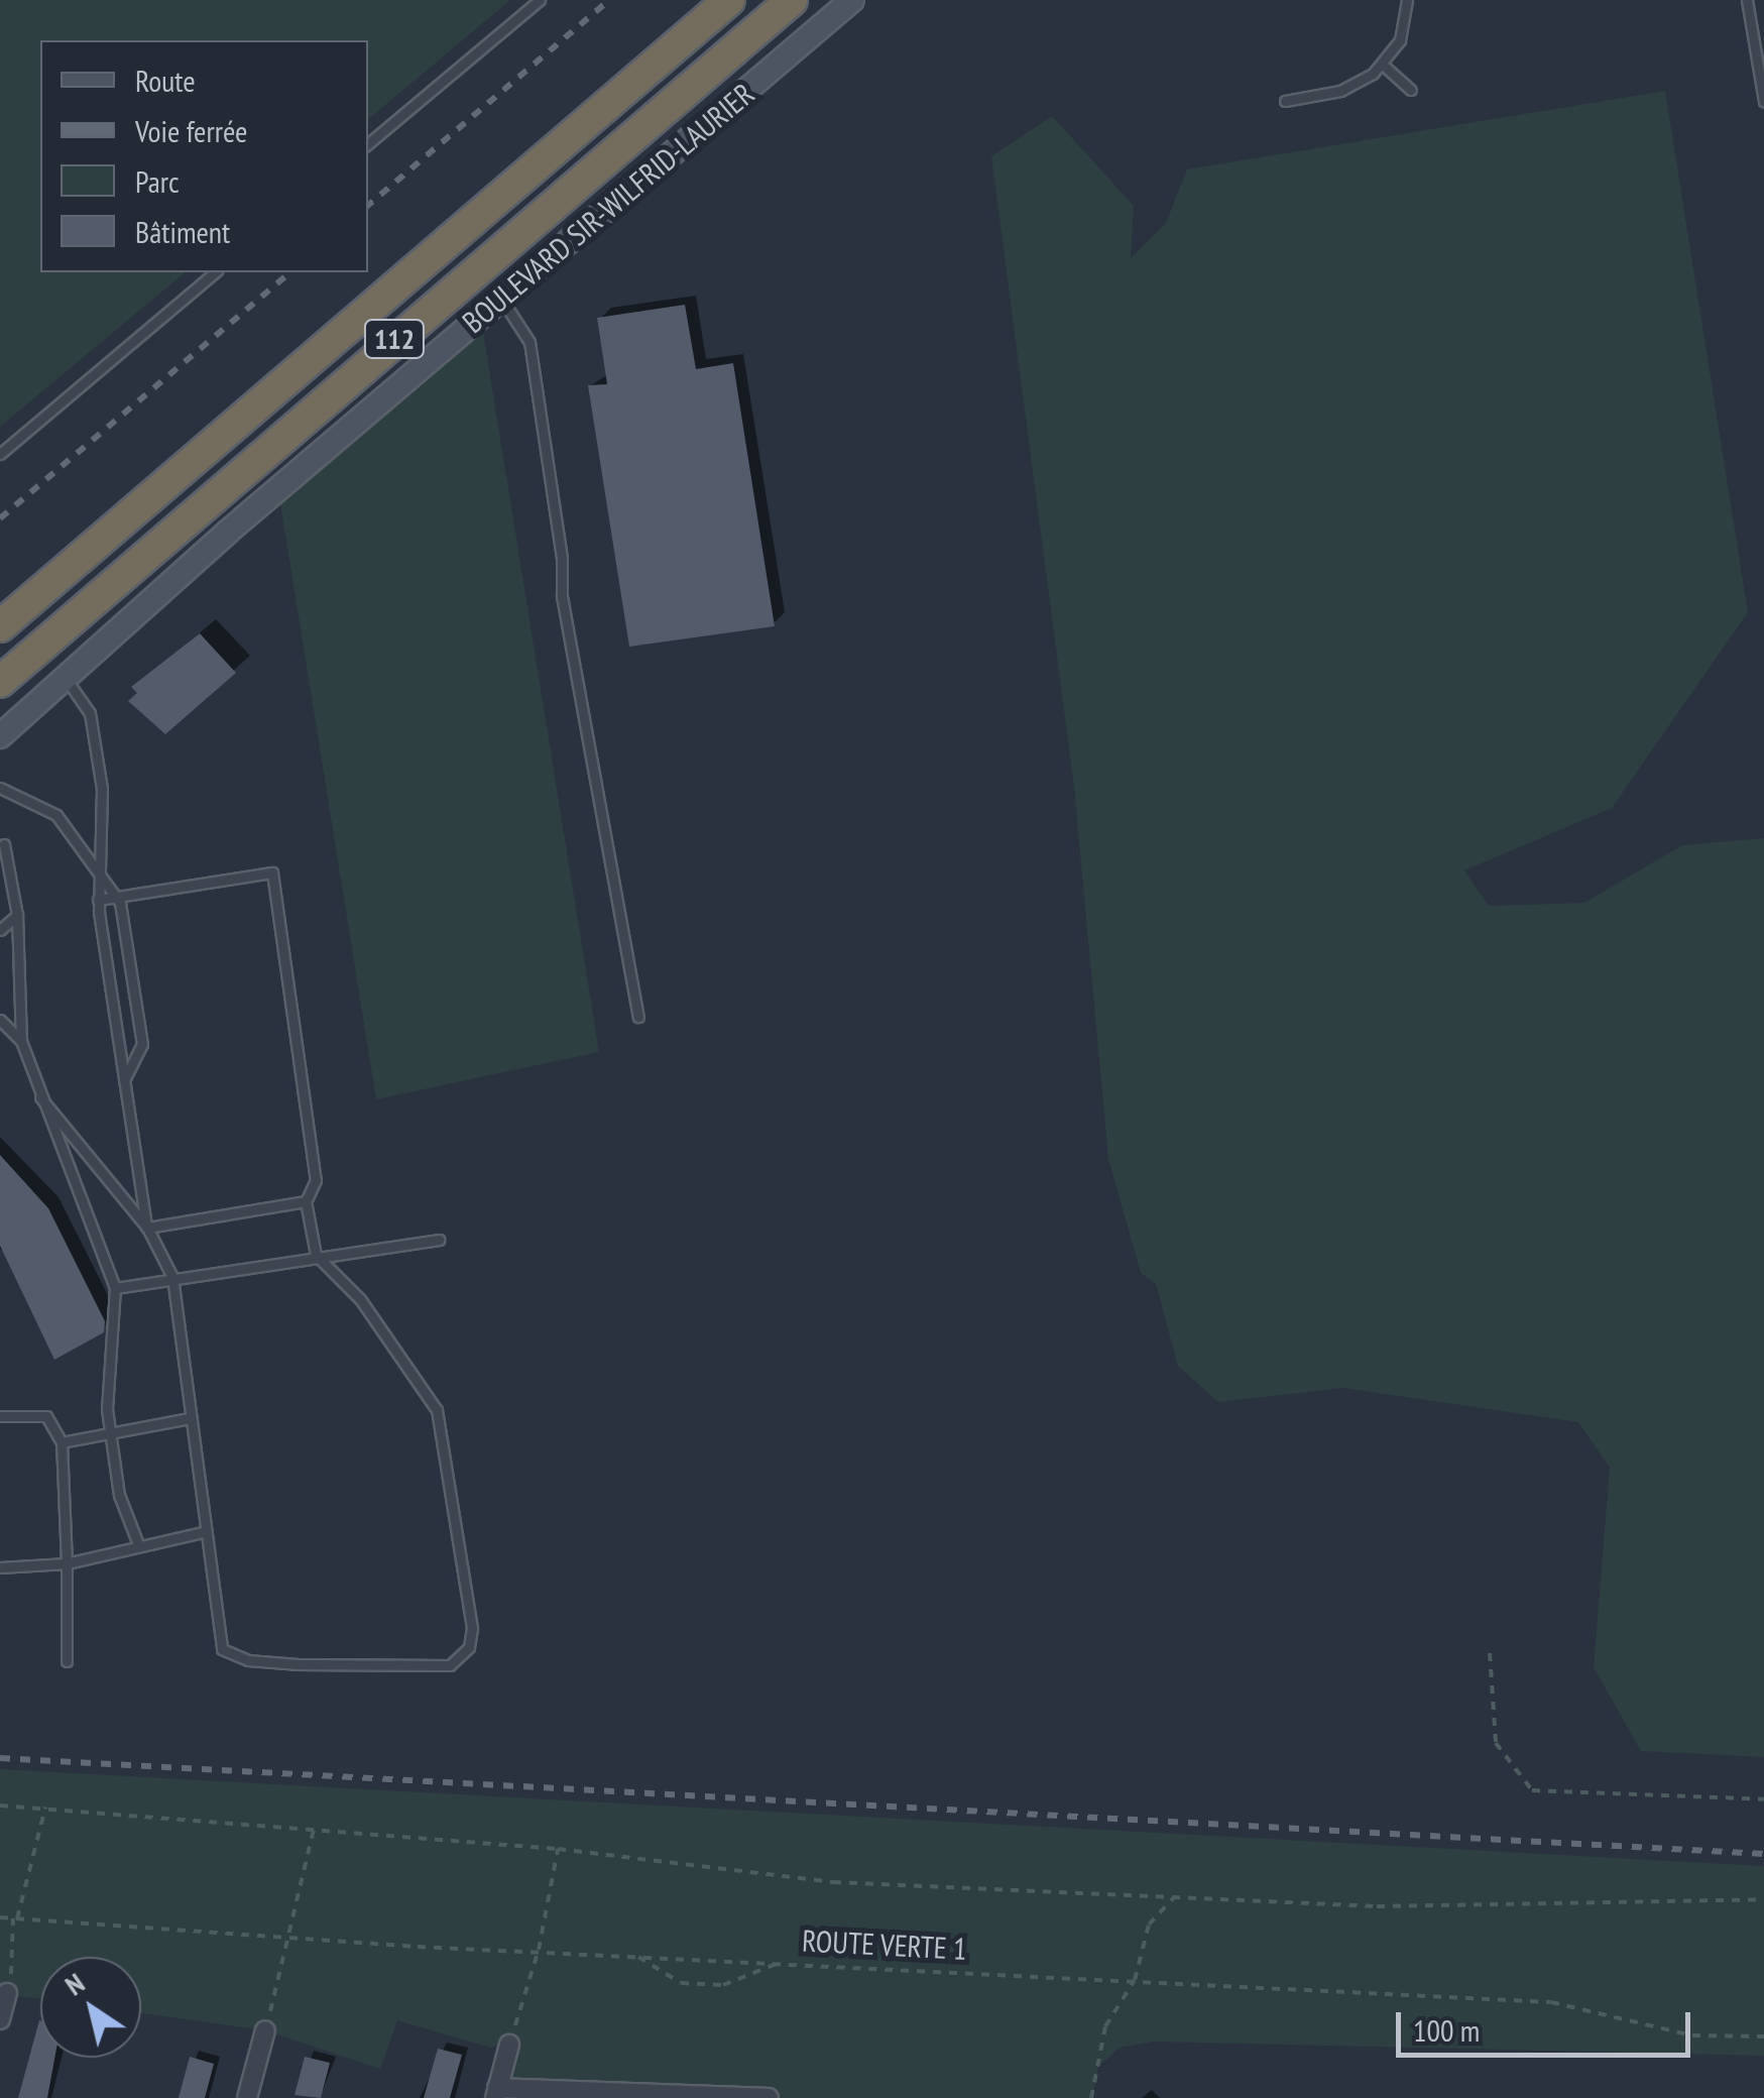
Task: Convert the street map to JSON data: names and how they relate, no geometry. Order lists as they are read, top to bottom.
{
  "streets": {
    "highway": ["BOULEVARD SIR-WILFRID-LAURIER", "112"],
    "path": ["ROUTE VERTE 1"]
  },
  "legend": [
    "Route",
    "Voie ferrée",
    "Parc",
    "Bâtiment"
  ],
  "scale_bar": "100 m",
  "north": "top left"
}
